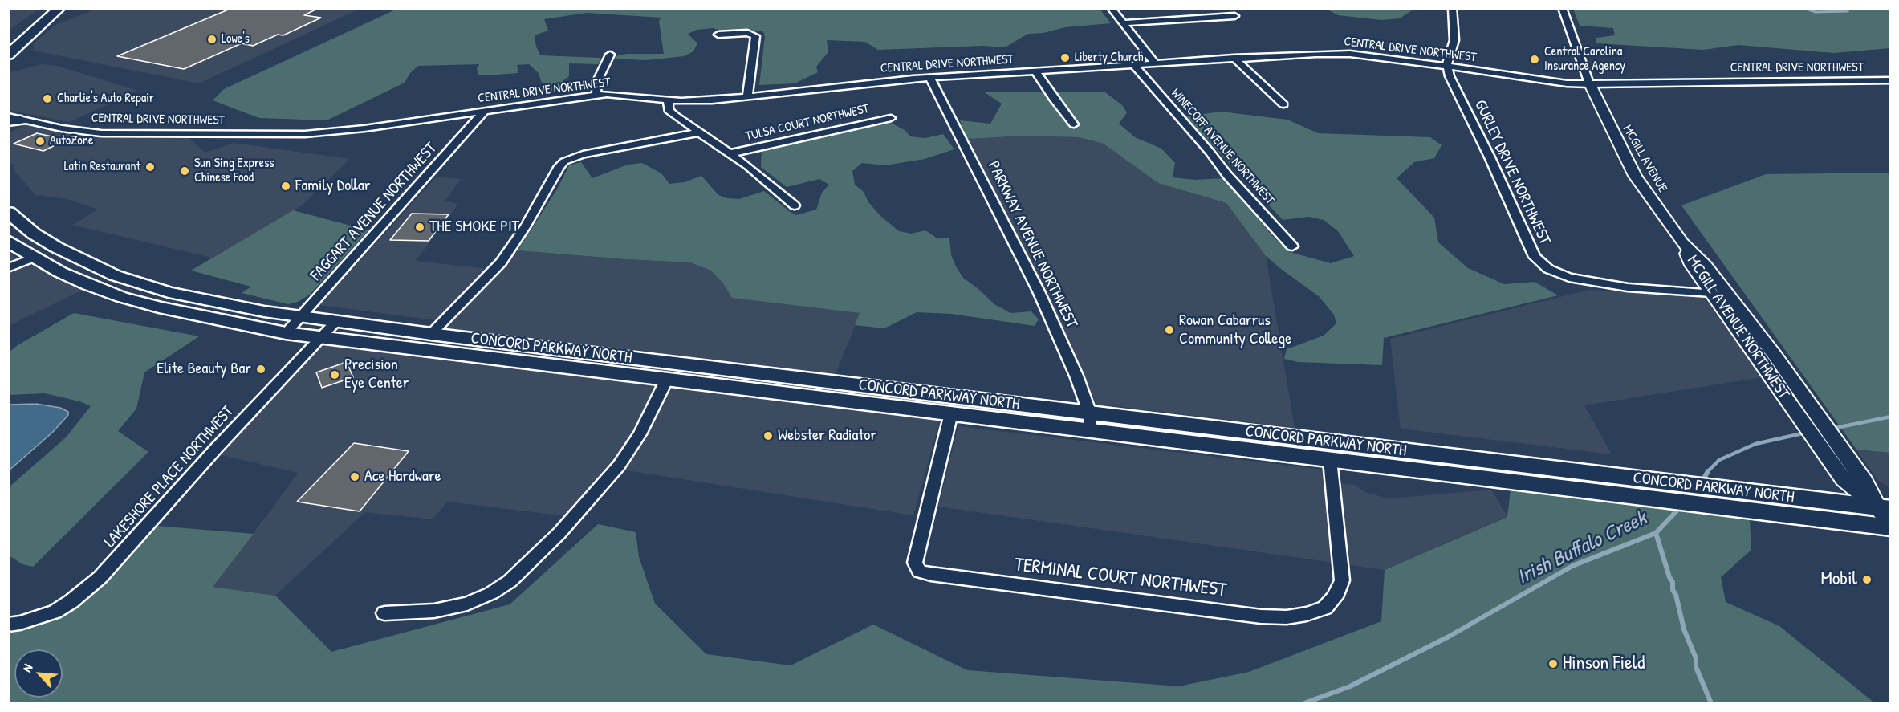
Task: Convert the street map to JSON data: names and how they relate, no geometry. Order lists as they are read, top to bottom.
{
  "streets": {
    "highway": ["CONCORD PARKWAY NORTH"],
    "main road": ["MCGILL AVENUE", "MCGILL AVENUE NORTHWEST"],
    "street": [
      "CENTRAL DRIVE NORTHWEST",
      "TULSA COURT NORTHWEST",
      "WINECOFF AVENUE NORTHWEST",
      "GURLEY DRIVE NORTHWEST",
      "FAGGART AVENUE NORTHWEST",
      "PARKWAY AVENUE NORTHWEST",
      "LAKESHORE PLACE NORTHWEST",
      "TERMINAL COURT NORTHWEST"
    ]
  },
  "crossings": [
    ["CENTRAL DRIVE NORTHWEST", "WINECOFF AVENUE NORTHWEST"],
    ["CENTRAL DRIVE NORTHWEST", "MCGILL AVENUE"],
    ["CENTRAL DRIVE NORTHWEST", "GURLEY DRIVE NORTHWEST"],
    ["CENTRAL DRIVE NORTHWEST", "FAGGART AVENUE NORTHWEST"],
    ["CENTRAL DRIVE NORTHWEST", "PARKWAY AVENUE NORTHWEST"],
    ["MCGILL AVENUE", "MCGILL AVENUE NORTHWEST"],
    ["GURLEY DRIVE NORTHWEST", "MCGILL AVENUE NORTHWEST"],
    ["FAGGART AVENUE NORTHWEST", "CONCORD PARKWAY NORTH"],
    ["PARKWAY AVENUE NORTHWEST", "CONCORD PARKWAY NORTH"],
    ["MCGILL AVENUE NORTHWEST", "CONCORD PARKWAY NORTH"],
    ["CONCORD PARKWAY NORTH", "LAKESHORE PLACE NORTHWEST"],
    ["CONCORD PARKWAY NORTH", "TERMINAL COURT NORTHWEST"]
  ],
  "water": ["Irish Buffalo Creek"],
  "places": [
    "Lowe's",
    "Liberty Church",
    "Central Carolina Insurance Agency",
    "Charlie's Auto Repair",
    "AutoZone",
    "Latin Restaurant",
    "Sun Sing Express Chinese Food",
    "Family Dollar",
    "THE SMOKE PIT",
    "Rowan Cabarrus Community College",
    "Elite Beauty Bar",
    "Precision Eye Center",
    "Webster Radiator",
    "Ace Hardware",
    "Mobil",
    "Hinson Field"
  ],
  "north": "top left"
}
